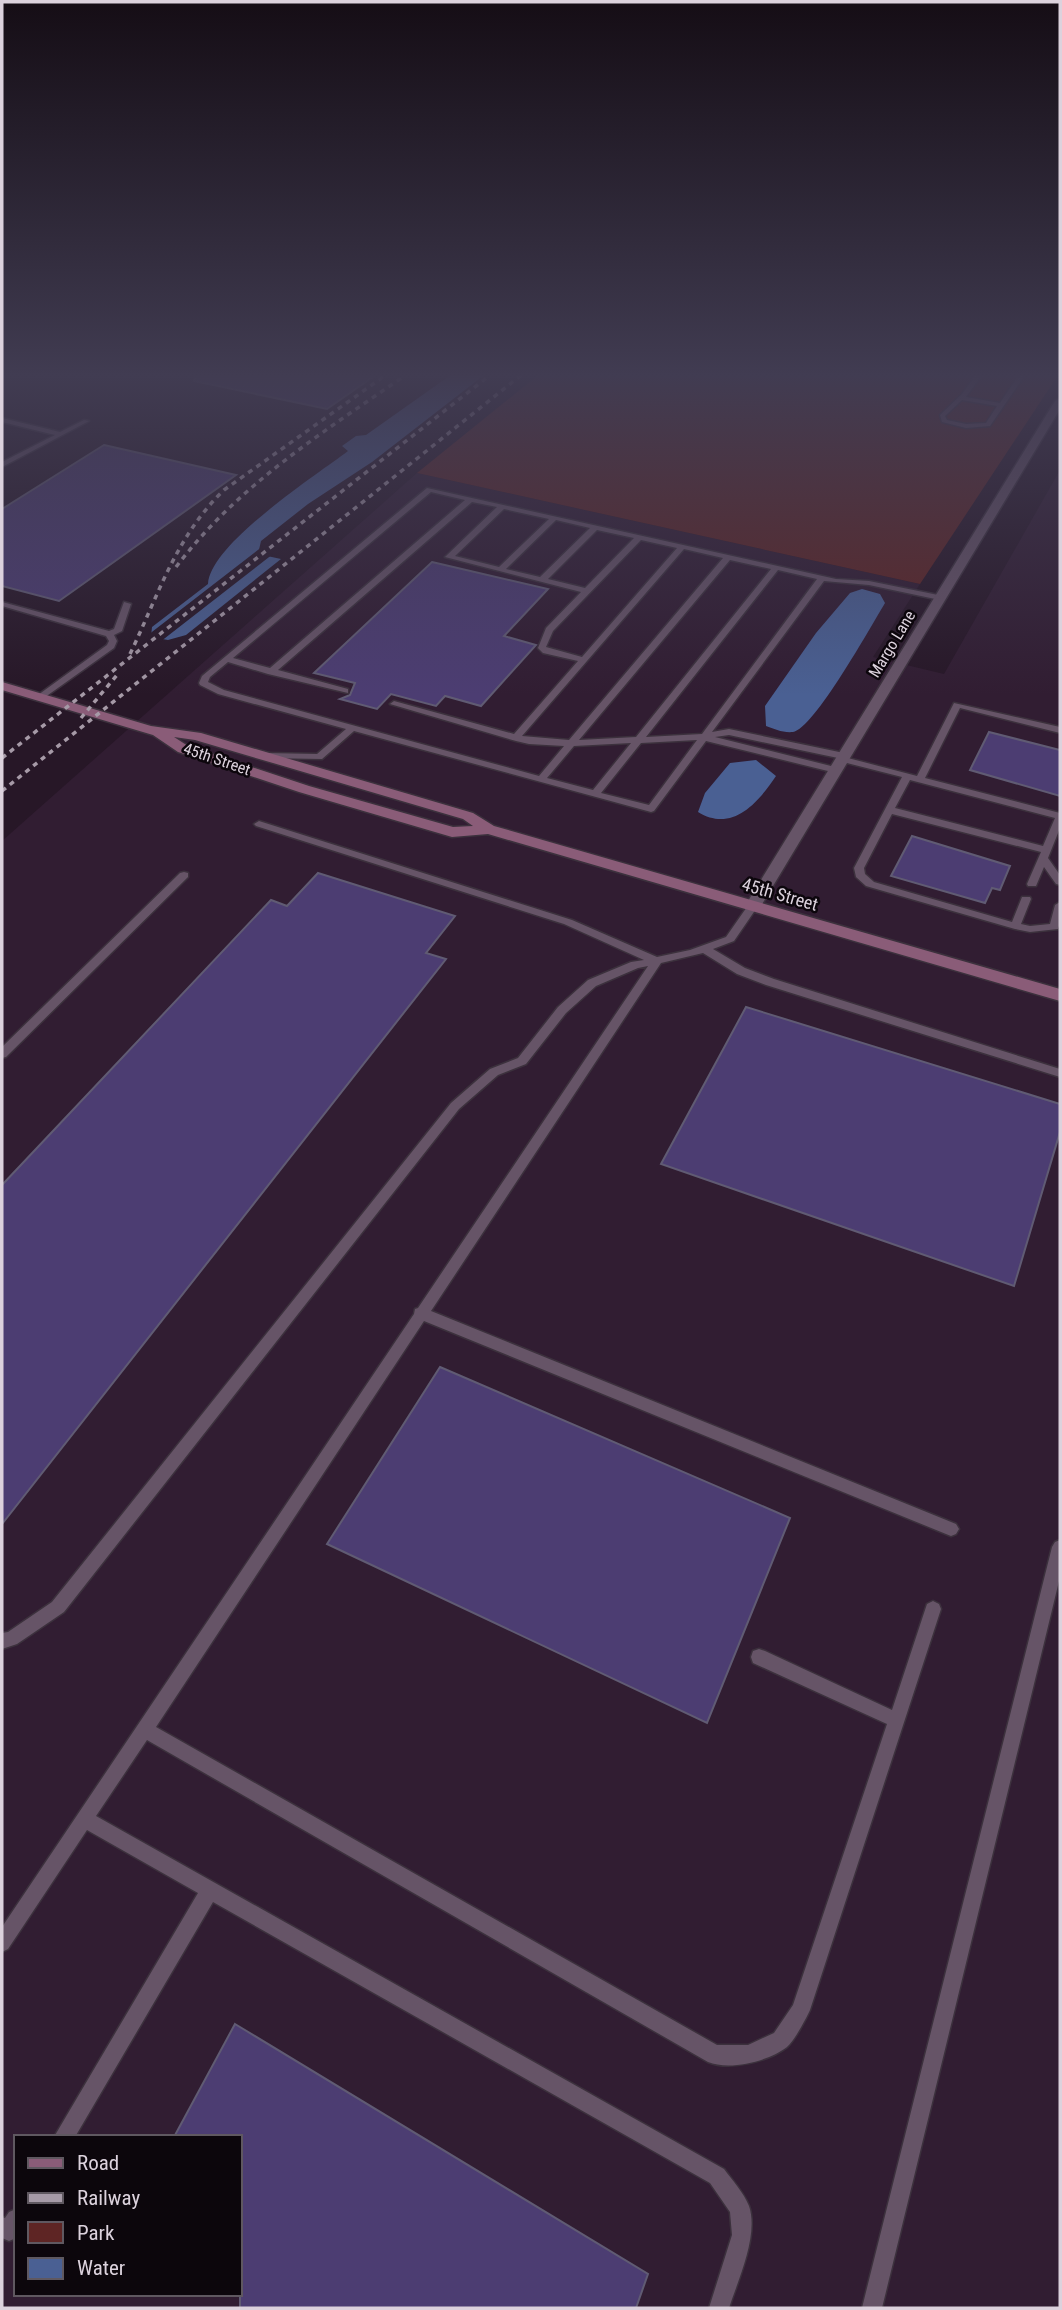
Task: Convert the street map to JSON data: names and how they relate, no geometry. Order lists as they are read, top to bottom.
{
  "streets": {
    "main road": ["45th Street"],
    "street": ["Margo Lane"]
  },
  "crossings": [
    ["Margo Lane", "45th Street"]
  ],
  "legend": [
    "Road",
    "Railway",
    "Park",
    "Water"
  ]
}
